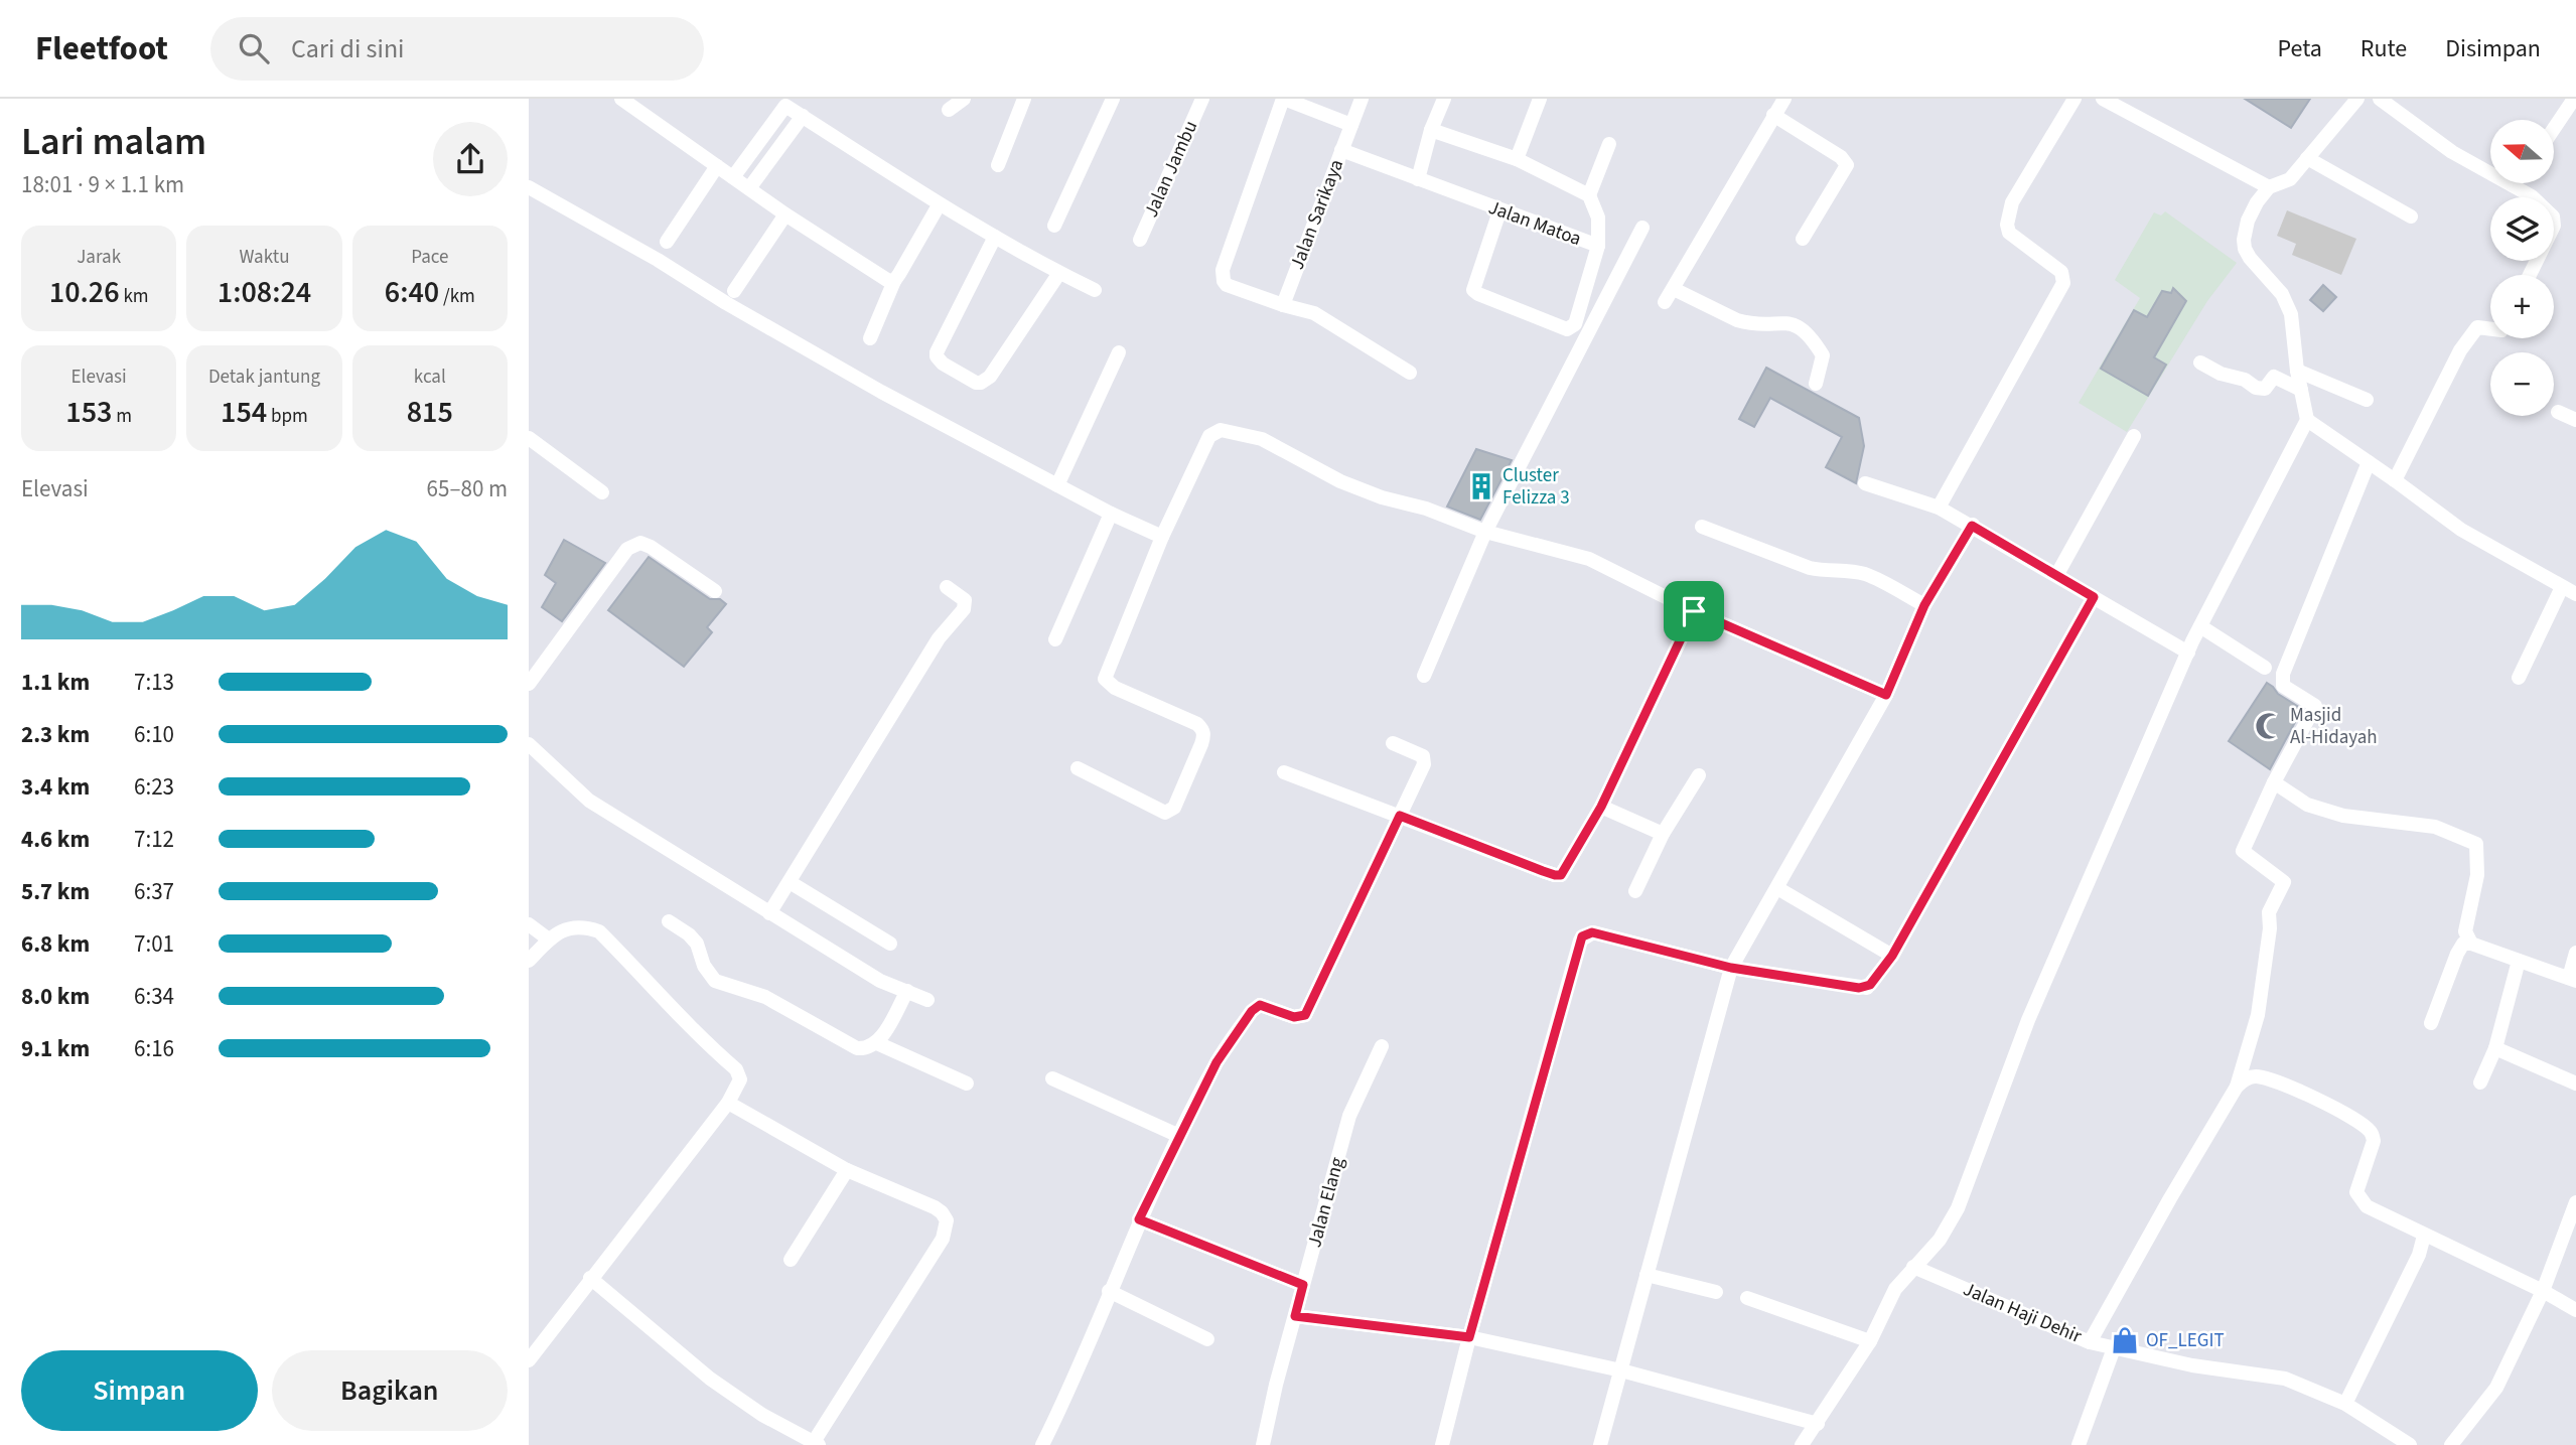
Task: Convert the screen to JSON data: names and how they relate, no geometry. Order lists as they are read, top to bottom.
{
  "streets": {
    "street": [
      "Jalan Jambu",
      "Jalan Sarikaya",
      "Jalan Matoa",
      "Jalan Elang",
      "Jalan Haji Dehir"
    ]
  },
  "crossings": [
    ["Jalan Sarikaya", "Jalan Matoa"]
  ],
  "places": {
    "building": ["Cluster Felizza 3"],
    "mosque": ["Masjid Al-Hidayah"],
    "shop": ["OF_LEGIT"]
  },
  "north": "left",
  "page": {
    "header": "Fleetfoot",
    "search": "Cari di sini",
    "nav": ["Peta", "Rute", "Disimpan"],
    "heading": ["Lari malam", "18:01 · 9 × 1.1 km"],
    "map_buttons": ["+", "−"],
    "stats": [
      ["Jarak", "10.26 km"],
      ["Waktu", "1:08:24"],
      ["Pace", "6:40 /km"],
      ["Elevasi", "153 m"],
      ["Detak jantung", "154 bpm"],
      ["kcal", "815"]
    ],
    "chart": ["Elevasi", "65–80 m"],
    "list": [
      {
        "name": "1.1 km",
        "note": "7:13"
      },
      {
        "name": "2.3 km",
        "note": "6:10"
      },
      {
        "name": "3.4 km",
        "note": "6:23"
      },
      {
        "name": "4.6 km",
        "note": "7:12"
      },
      {
        "name": "5.7 km",
        "note": "6:37"
      },
      {
        "name": "6.8 km",
        "note": "7:01"
      },
      {
        "name": "8.0 km",
        "note": "6:34"
      },
      {
        "name": "9.1 km",
        "note": "6:16"
      }
    ],
    "buttons": ["Simpan", "Bagikan"]
  }
}
